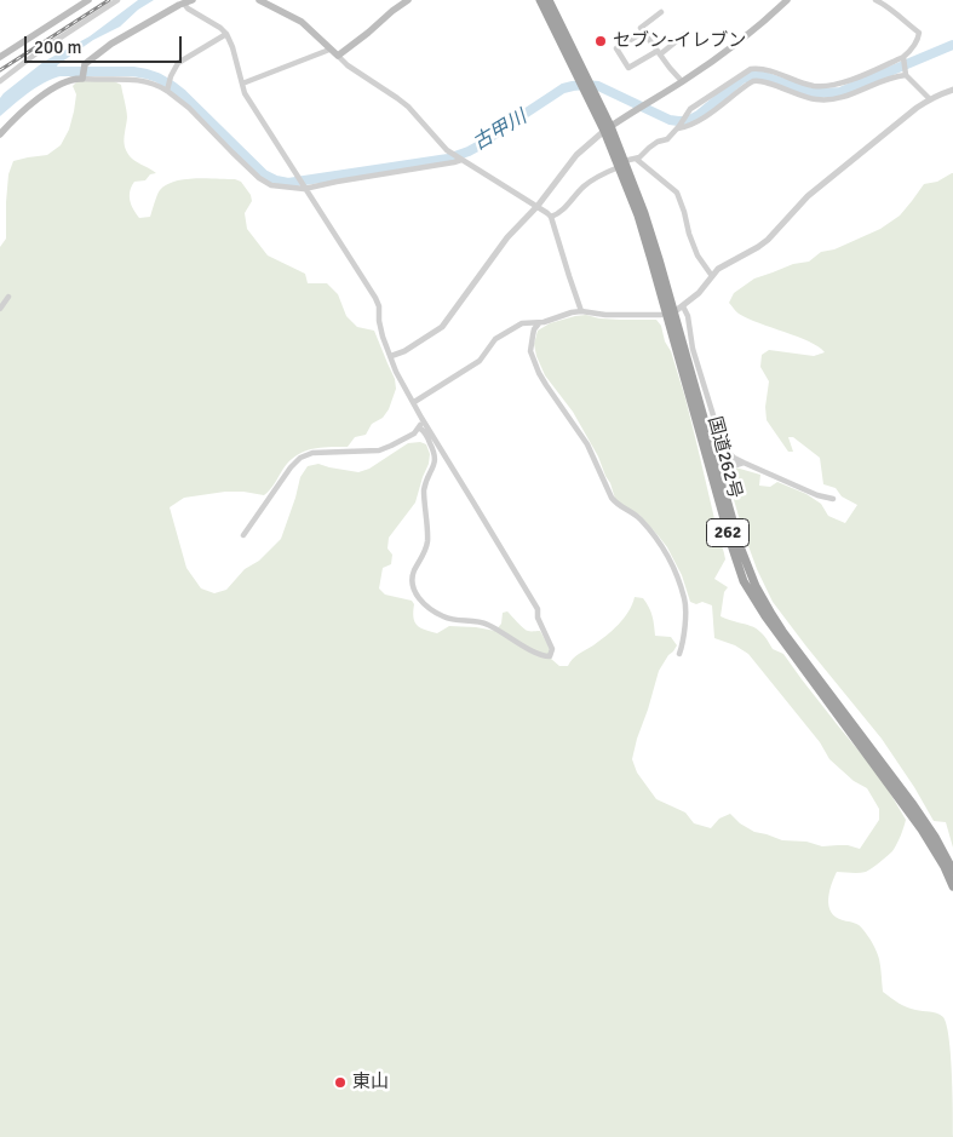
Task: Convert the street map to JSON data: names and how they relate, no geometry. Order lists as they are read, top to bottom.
{
  "streets": {
    "highway": ["国道262号", "262"]
  },
  "water": ["古甲川"],
  "places": ["セブン-イレブン", "東山"],
  "scale_bar": "200 m"
}
